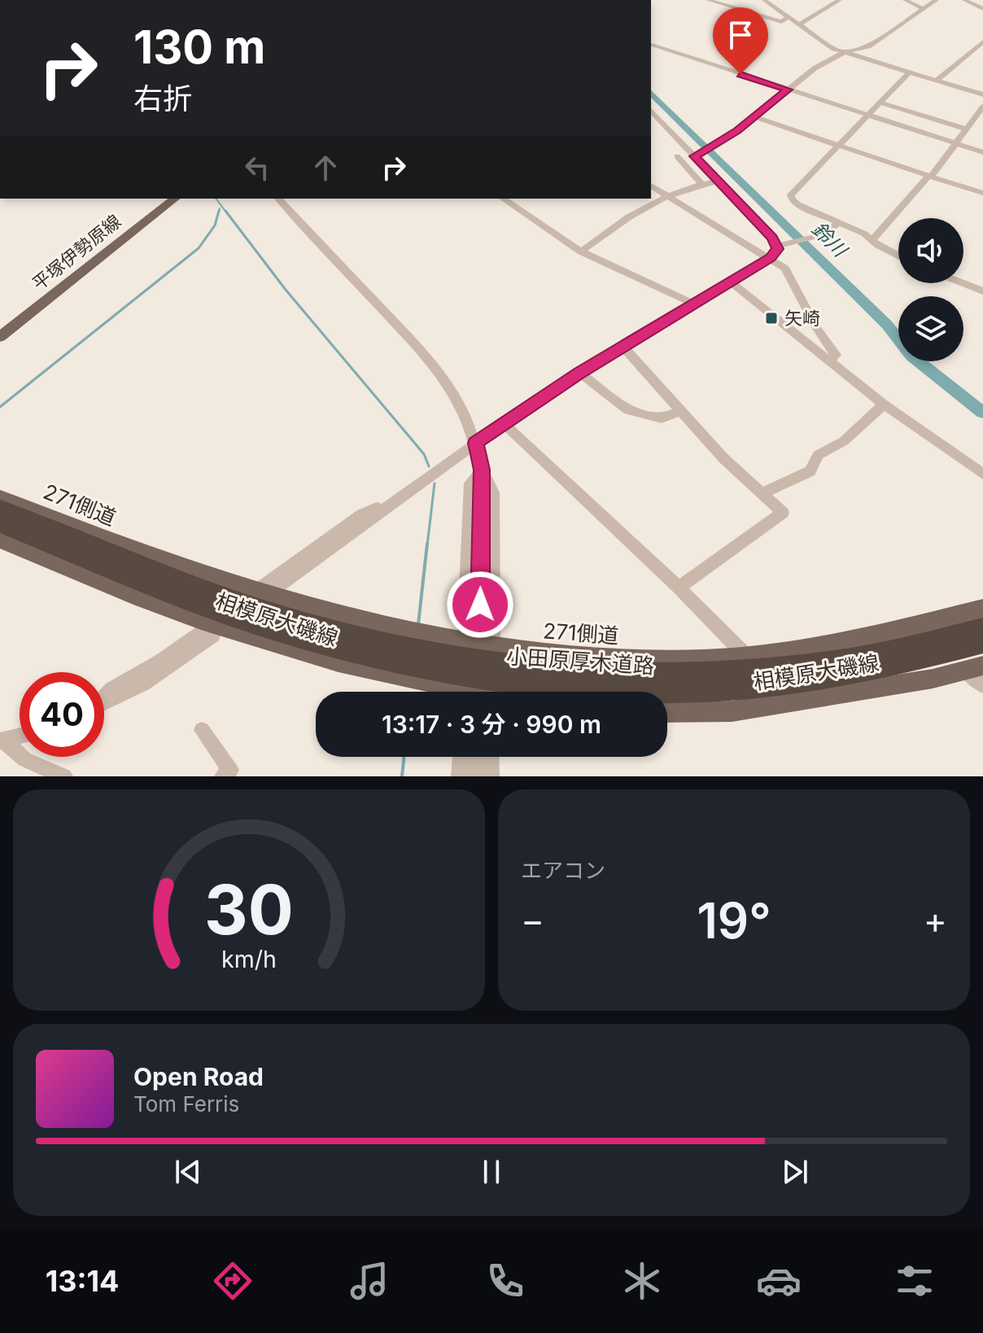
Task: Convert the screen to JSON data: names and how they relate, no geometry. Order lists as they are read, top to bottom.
{
  "streets": {
    "highway": ["小田原厚木道路"],
    "main road": ["平塚伊勢原線", "271側道", "相模原大磯線"]
  },
  "water": ["鈴川"],
  "places": {
    "transit": ["矢崎"]
  },
  "page": {
    "turn": ["130 m", "右折"],
    "limit": "40",
    "trip": "13:17 · 3 分 · 990 m",
    "tile": "エアコン",
    "heat": ["−", "19°", "+"],
    "song": ["Open Road", "Tom Ferris"],
    "tabs": "13:14",
    "gauge": ["30", "km/h"]
  }
}
